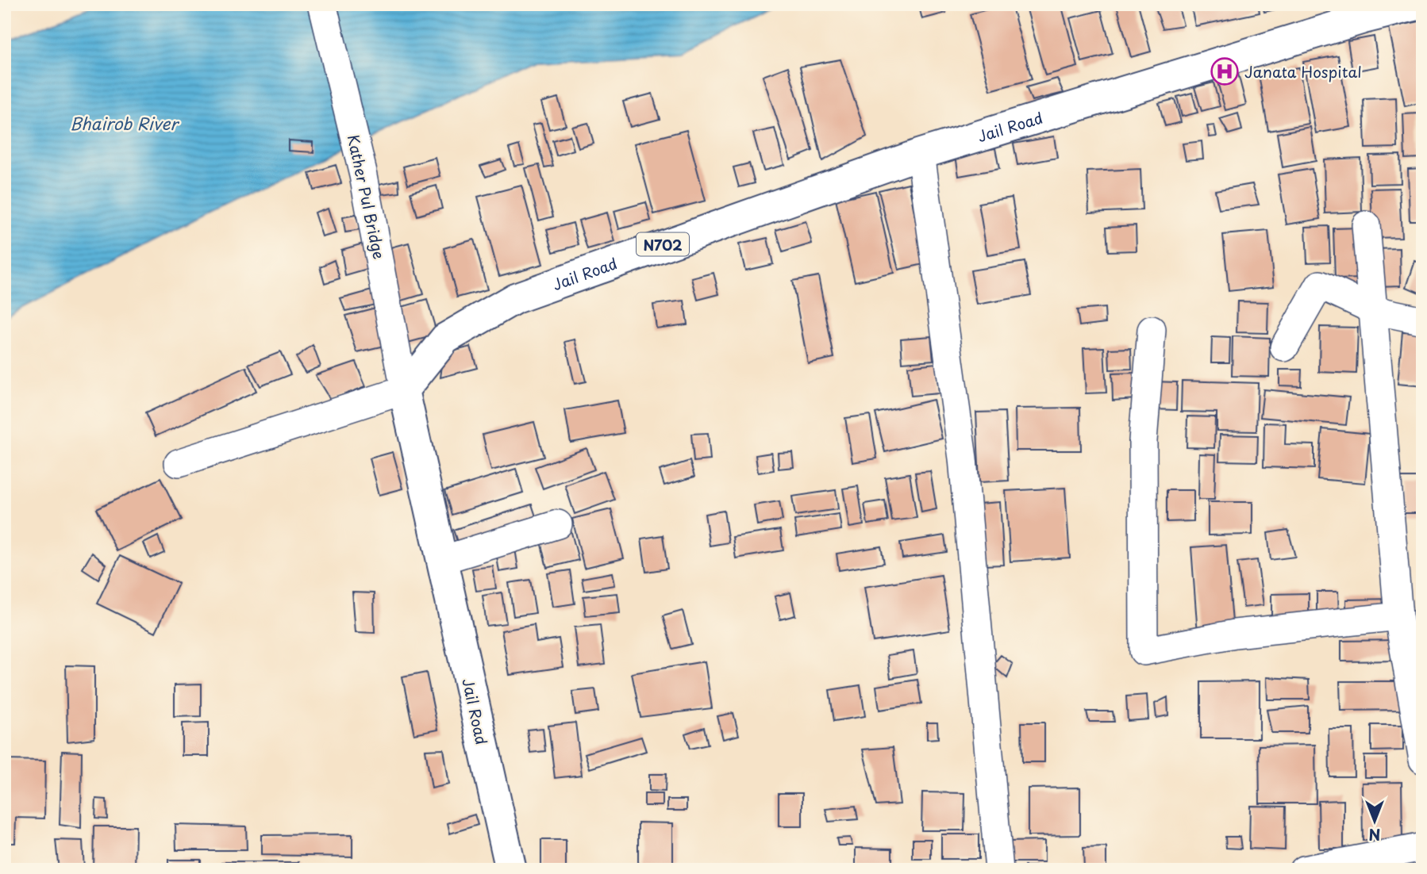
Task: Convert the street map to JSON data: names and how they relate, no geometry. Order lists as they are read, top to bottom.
{
  "streets": {
    "highway": ["Jail Road", "N702"],
    "street": ["Kather Pul Bridge"]
  },
  "crossings": [
    ["Jail Road", "Kather Pul Bridge"]
  ],
  "water": ["Bhairob River"],
  "places": {
    "hospital": ["Janata Hospital"]
  },
  "north": "bottom"
}
